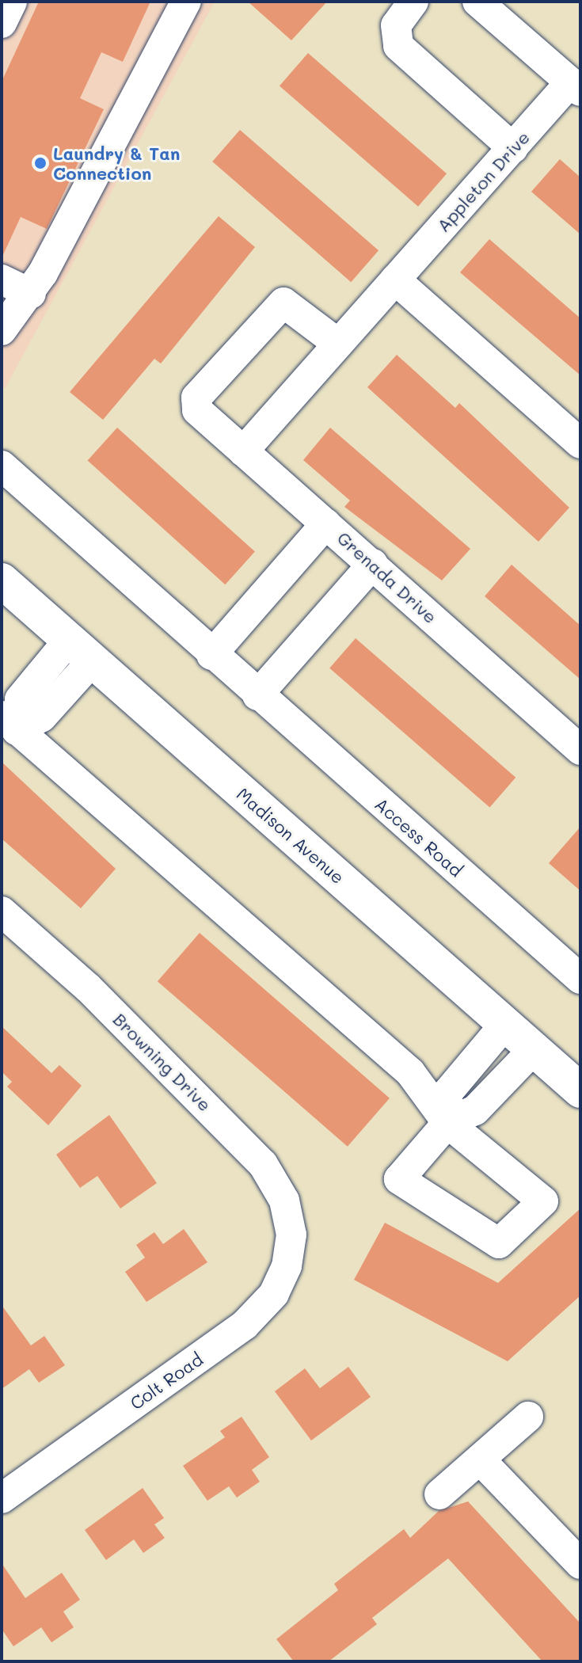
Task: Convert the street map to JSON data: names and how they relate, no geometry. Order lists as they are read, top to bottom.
{
  "streets": {
    "main road": ["Madison Avenue"],
    "street": [
      "Appleton Drive",
      "Grenada Drive",
      "Access Road",
      "Browning Drive",
      "Colt Road"
    ]
  },
  "crossings": [
    ["Appleton Drive", "Grenada Drive"],
    ["Browning Drive", "Colt Road"]
  ],
  "places": ["Laundry & Tan Connection"]
}
